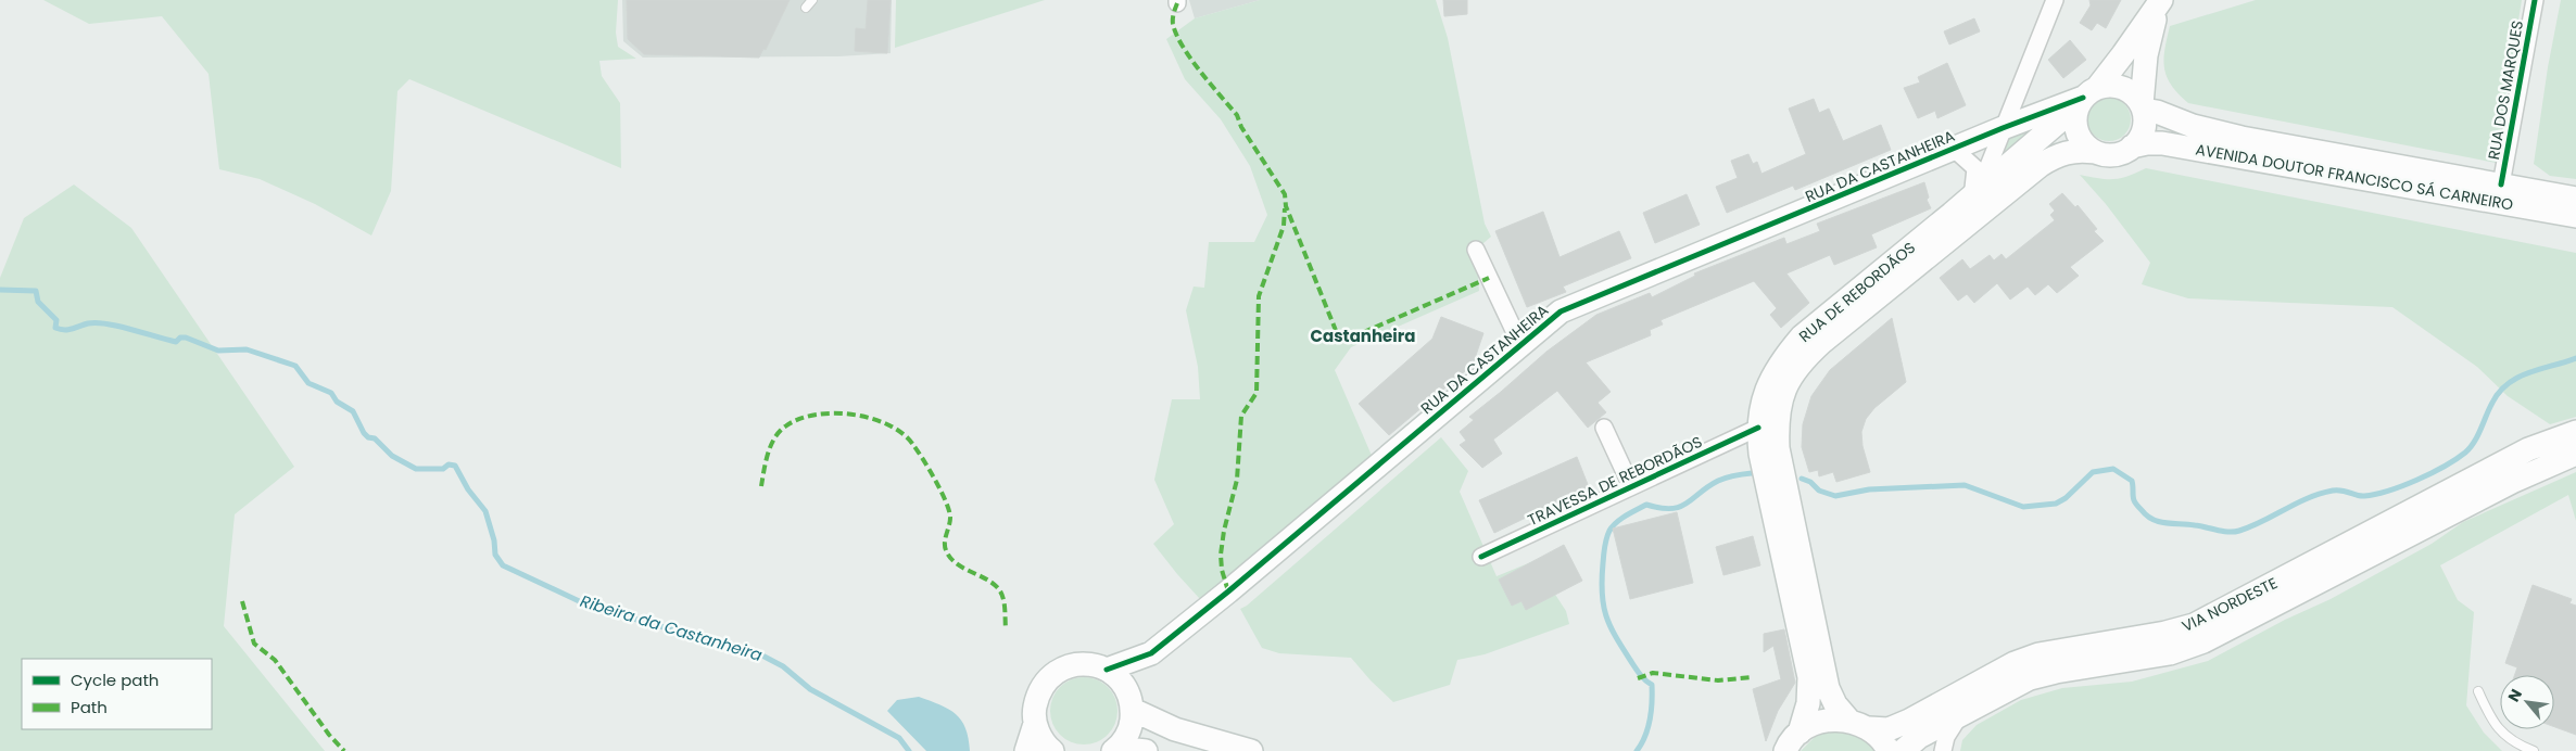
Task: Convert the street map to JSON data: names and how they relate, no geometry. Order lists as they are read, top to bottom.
{
  "streets": {
    "main road": [
      "RUA DA CASTANHEIRA",
      "AVENIDA DOUTOR FRANCISCO SÁ CARNEIRO",
      "RUA DE REBORDÃOS",
      "VIA NORDESTE"
    ],
    "street": ["RUA DOS MARQUES", "TRAVESSA DE REBORDÃOS"]
  },
  "crossings": [
    ["RUA DOS MARQUES", "AVENIDA DOUTOR FRANCISCO SÁ CARNEIRO"],
    ["RUA DA CASTANHEIRA", "AVENIDA DOUTOR FRANCISCO SÁ CARNEIRO"],
    ["RUA DA CASTANHEIRA", "RUA DE REBORDÃOS"],
    ["AVENIDA DOUTOR FRANCISCO SÁ CARNEIRO", "RUA DE REBORDÃOS"],
    ["RUA DE REBORDÃOS", "TRAVESSA DE REBORDÃOS"]
  ],
  "districts": ["Castanheira"],
  "water": ["Ribeira da Castanheira"],
  "legend": ["Cycle path", "Path"],
  "north": "top left"
}
